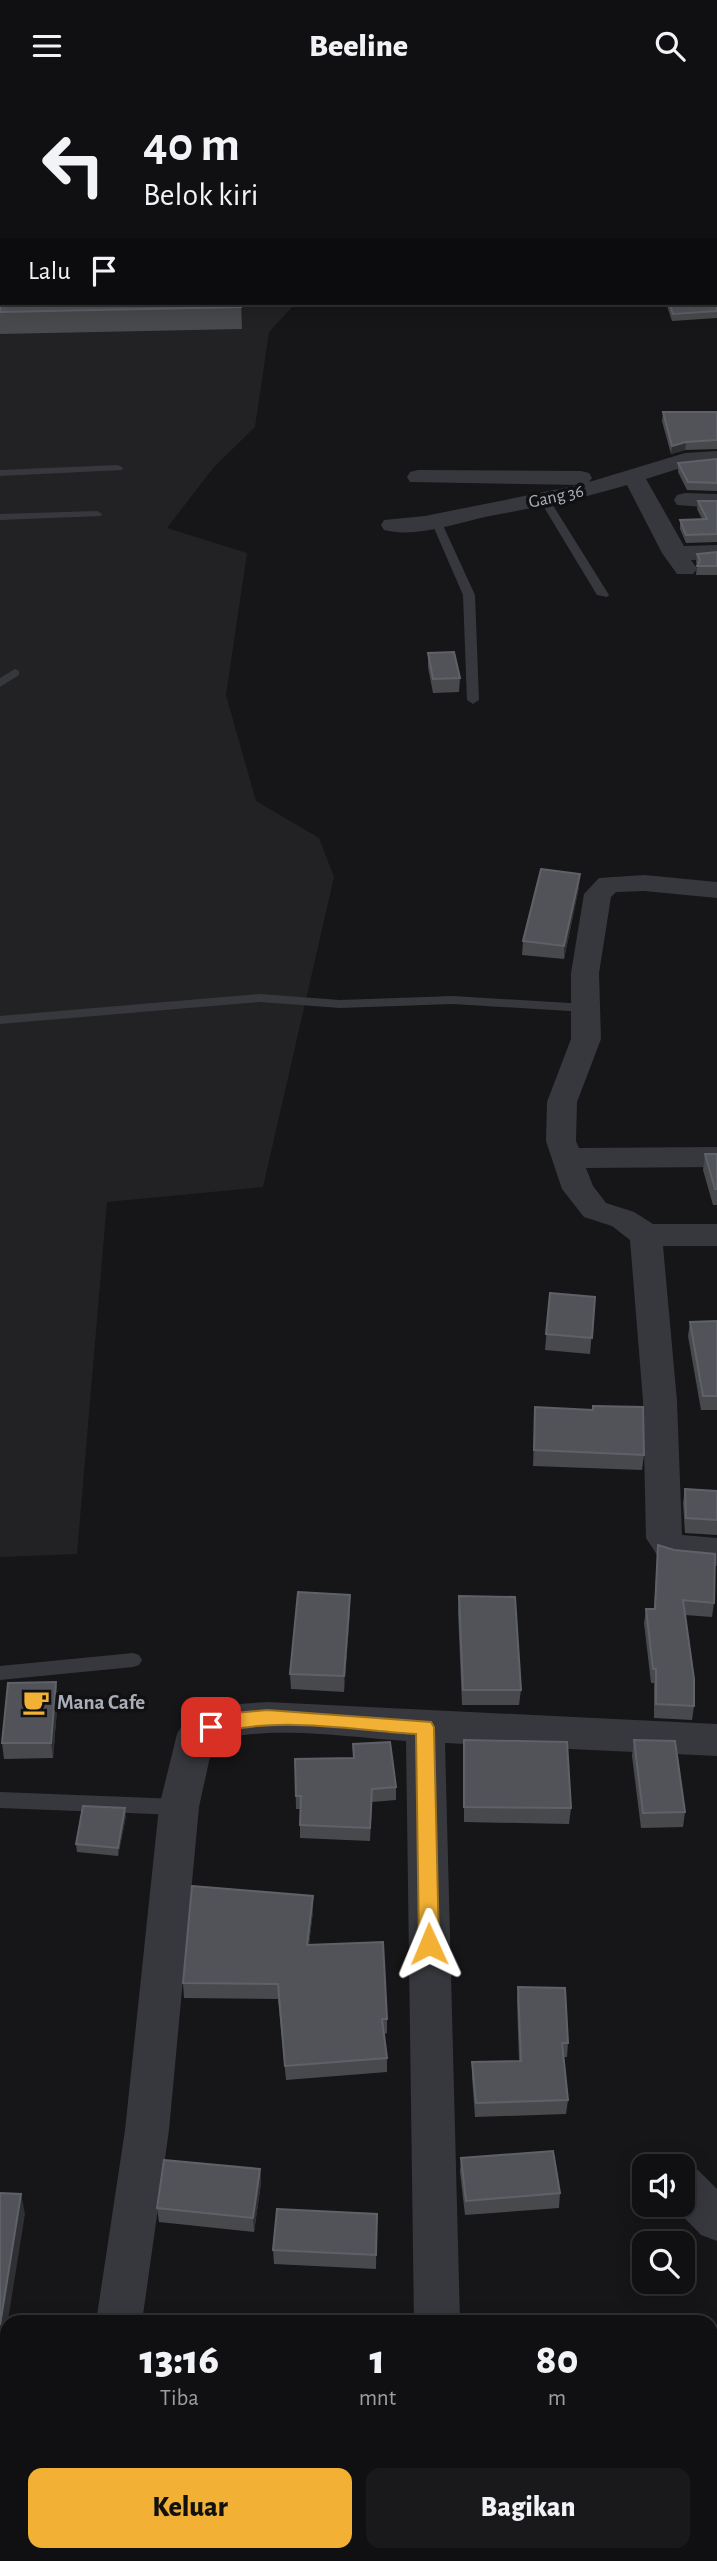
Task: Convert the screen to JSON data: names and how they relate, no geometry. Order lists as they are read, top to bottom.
{
  "streets": {
    "street": ["Gang 36"]
  },
  "places": {
    "cafe": ["Mana Cafe"]
  },
  "page": {
    "header": "Beeline",
    "turn": ["40 m", "Belok kiri"],
    "then": "Lalu",
    "eta": [
      "13:16",
      "Tiba",
      "1",
      "mnt",
      "80",
      "m"
    ],
    "buttons": ["Keluar", "Bagikan"]
  }
}
